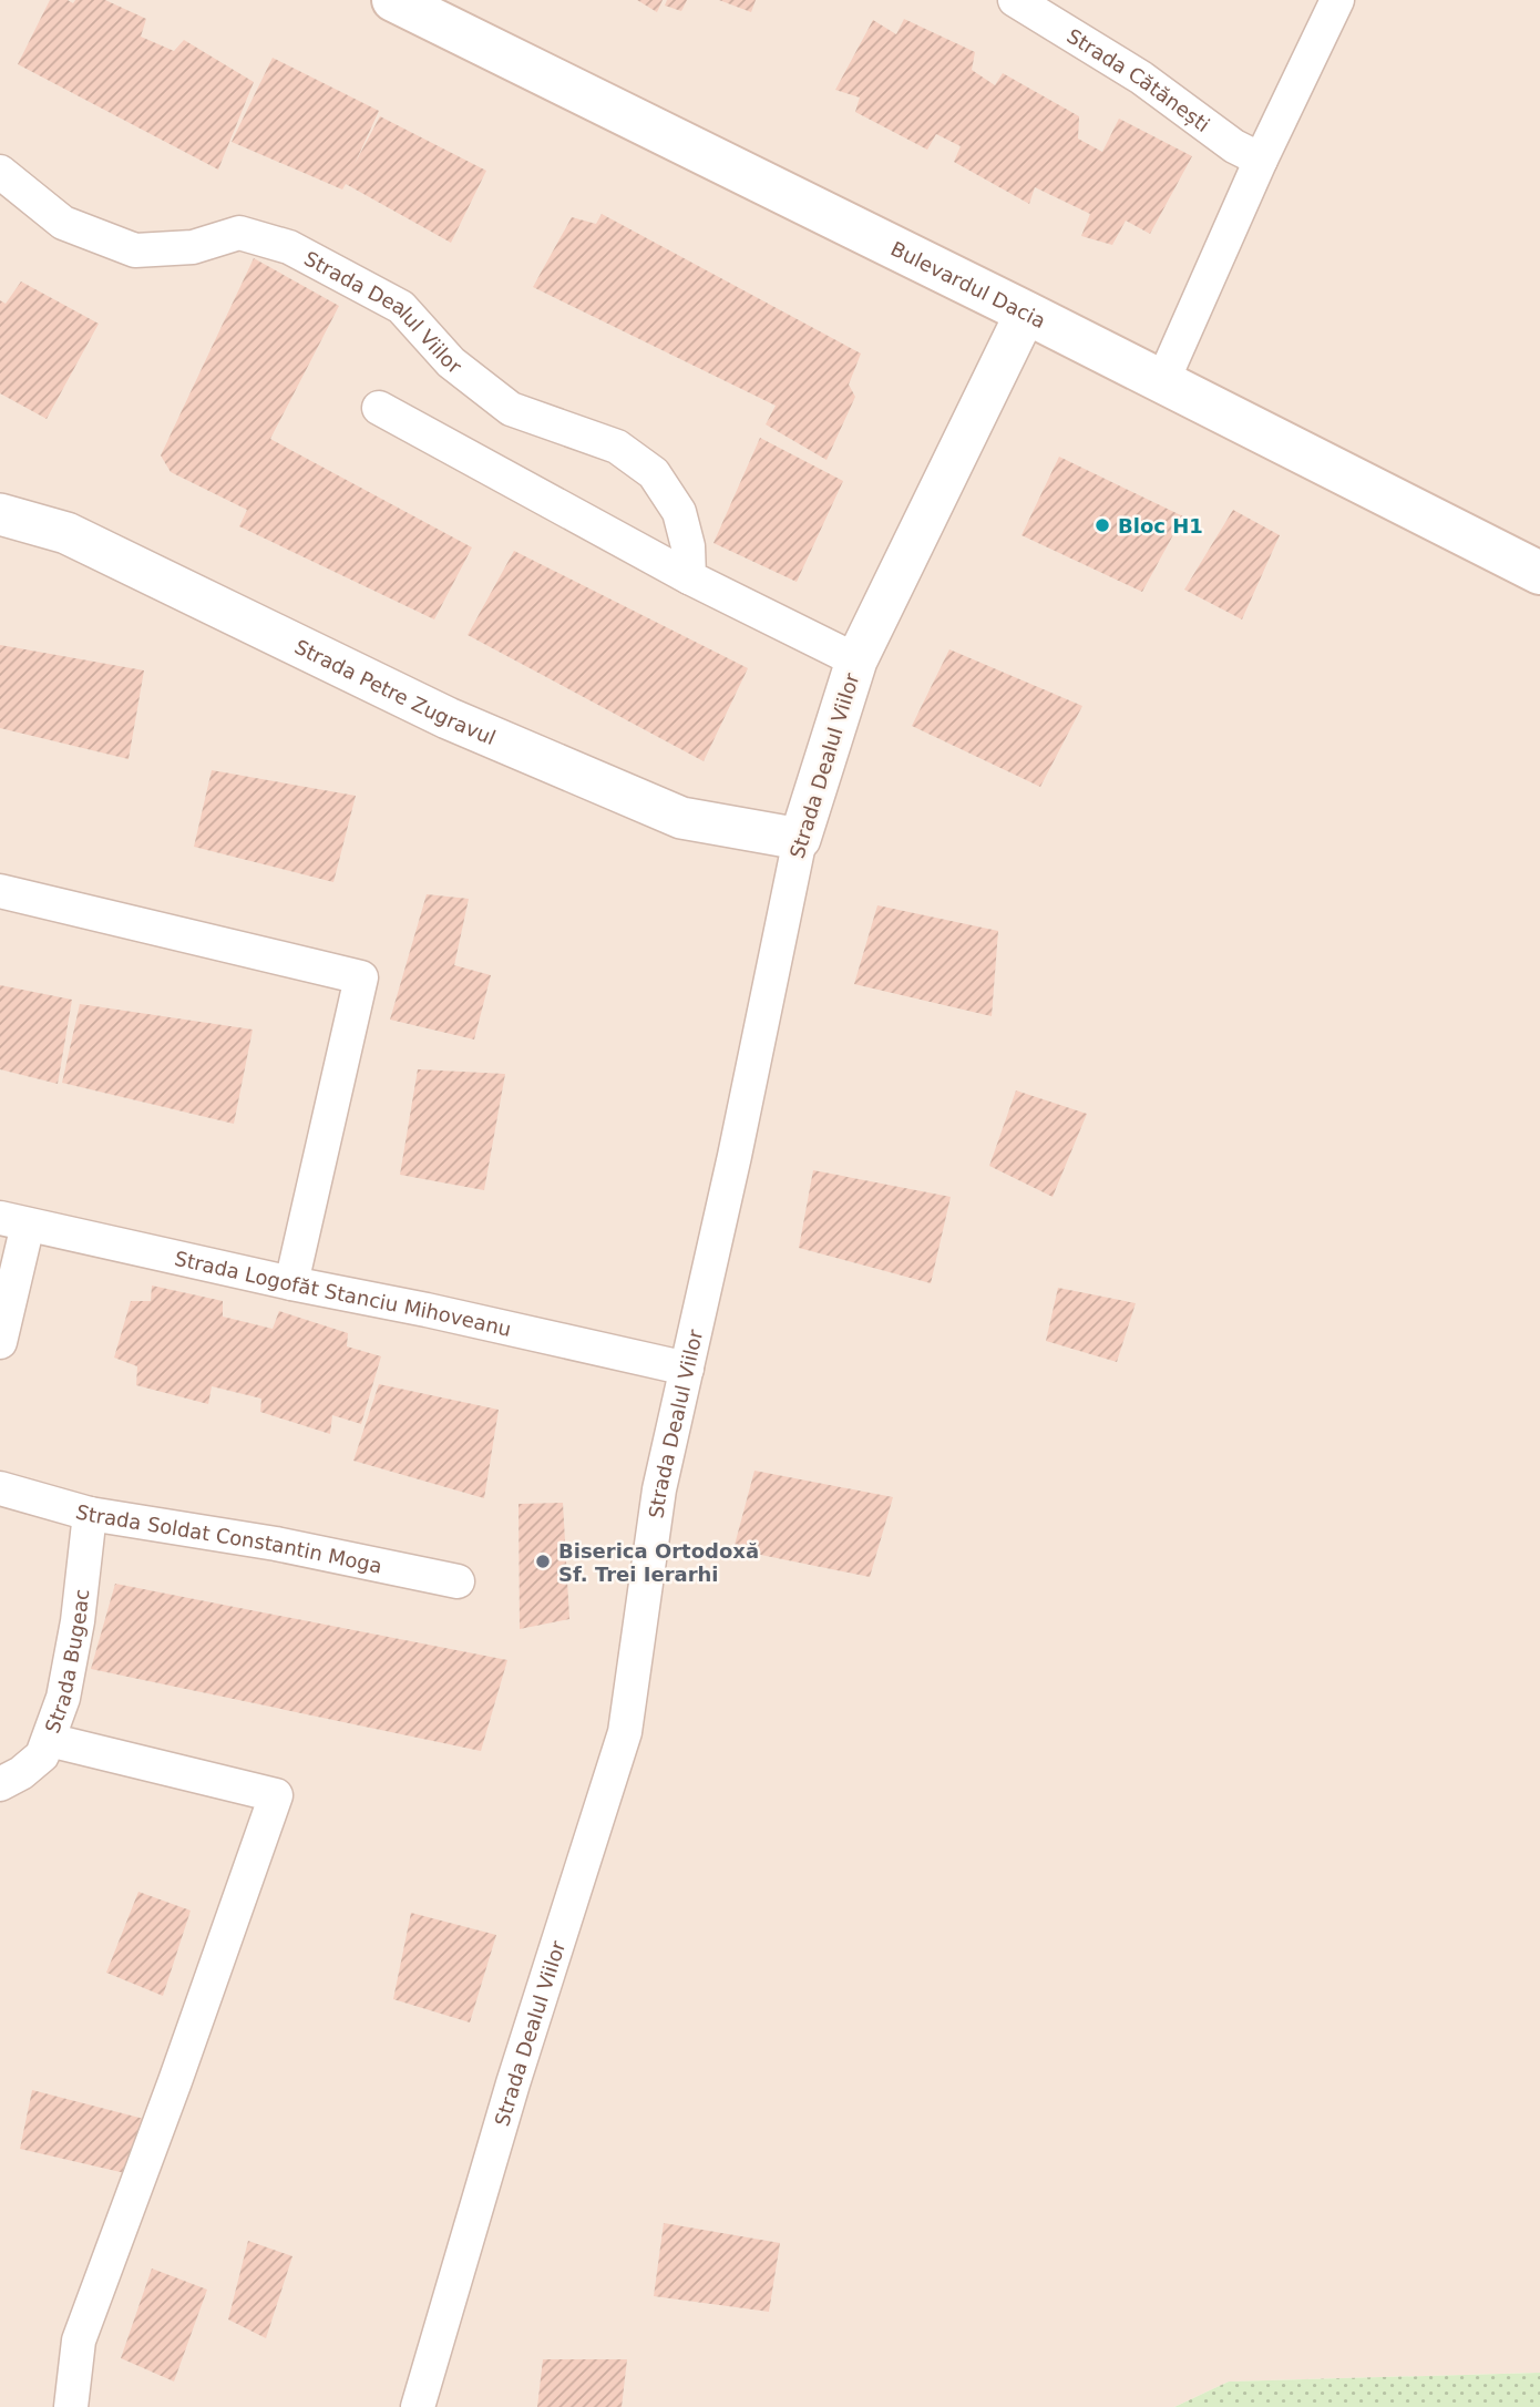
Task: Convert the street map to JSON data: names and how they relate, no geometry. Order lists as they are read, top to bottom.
{
  "streets": {
    "main road": ["Bulevardul Dacia"],
    "street": [
      "Strada Cătănești",
      "Strada Dealul Viilor",
      "Strada Petre Zugravul",
      "Strada Logofăt Stanciu Mihoveanu",
      "Strada Soldat Constantin Moga",
      "Strada Bugeac"
    ]
  },
  "crossings": [
    ["Bulevardul Dacia", "Strada Dealul Viilor"],
    ["Strada Dealul Viilor", "Strada Petre Zugravul"],
    ["Strada Dealul Viilor", "Strada Logofăt Stanciu Mihoveanu"],
    ["Strada Soldat Constantin Moga", "Strada Bugeac"]
  ],
  "places": ["Bloc H1", "Biserica Ortodoxă Sf. Trei Ierarhi"]
}
